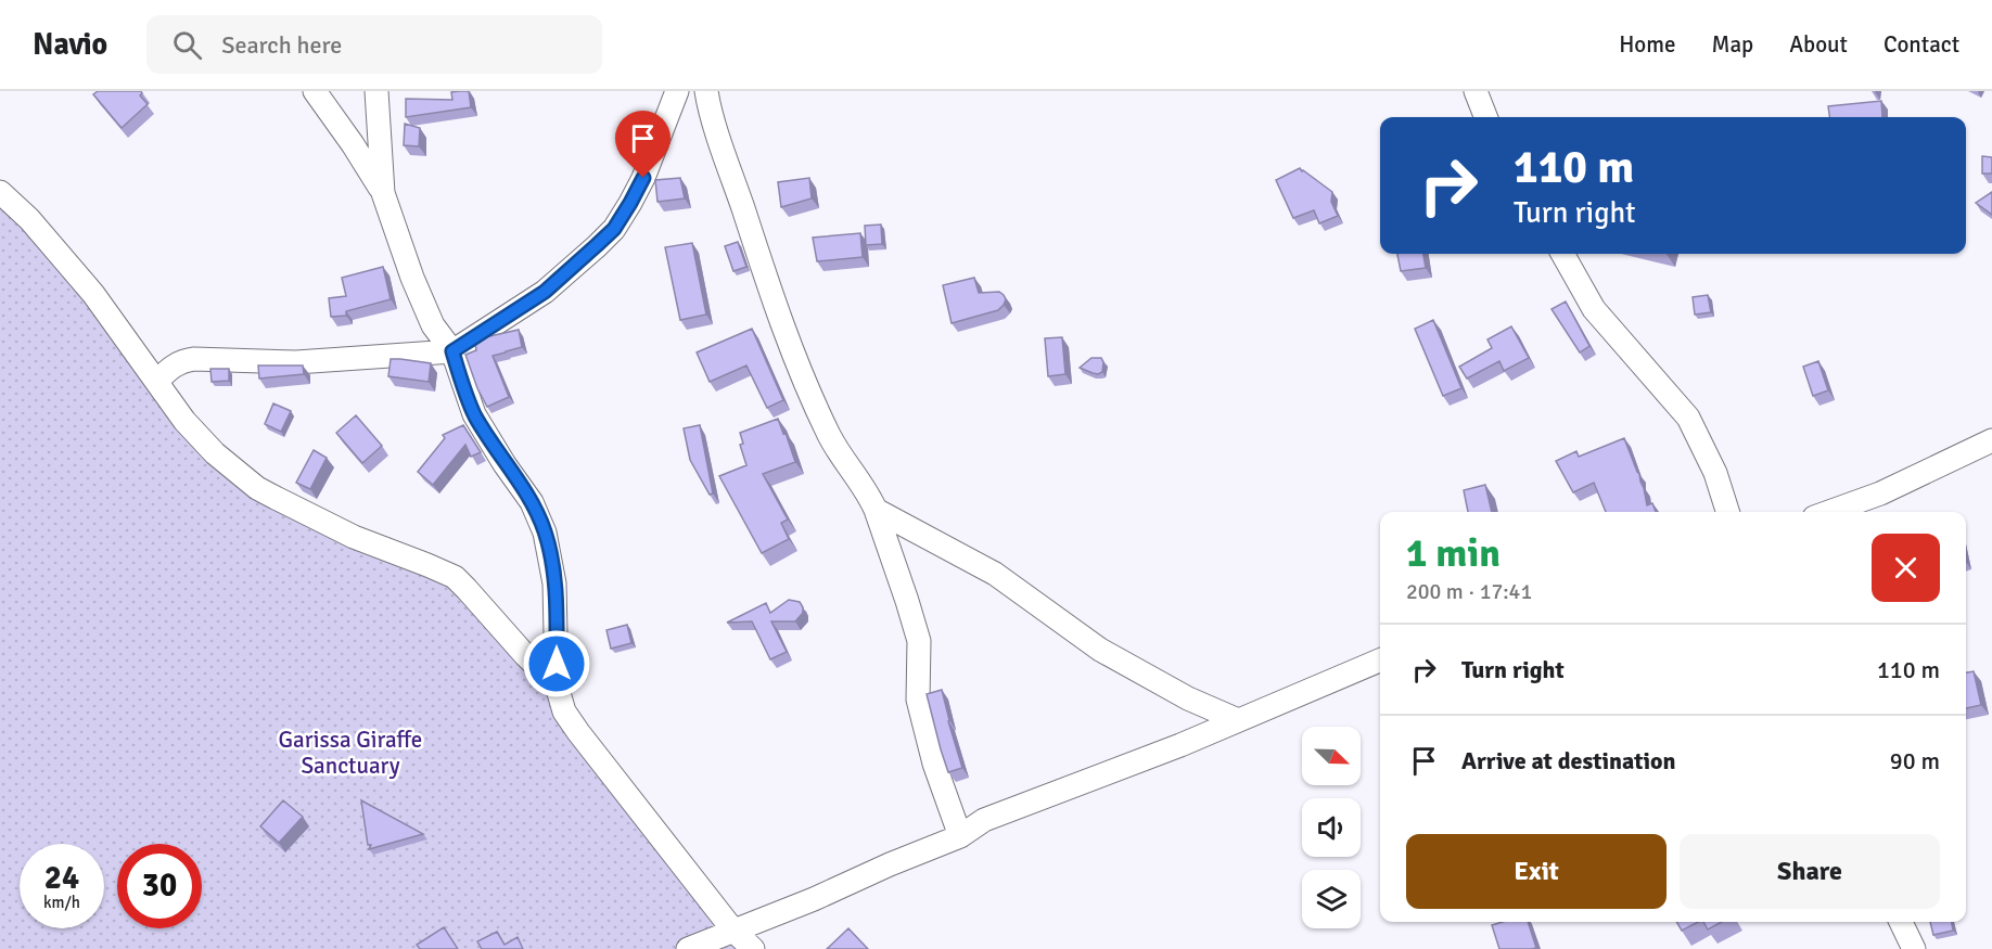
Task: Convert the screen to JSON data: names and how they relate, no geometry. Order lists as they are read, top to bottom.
{
  "parks": ["Garissa Giraffe Sanctuary"],
  "north": "bottom right",
  "page": {
    "header": "Navio",
    "search": "Search here",
    "nav": [
      "Home",
      "Map",
      "About",
      "Contact"
    ],
    "turn": ["110 m", "Turn right"],
    "heading": ["1 min", "200 m · 17:41"],
    "list": [
      {
        "name": "Turn right",
        "value": "110 m"
      },
      {
        "name": "Arrive at destination",
        "value": "90 m"
      }
    ],
    "buttons": ["Exit", "Share"],
    "speed": "24 km/h",
    "limit": "30"
  }
}
